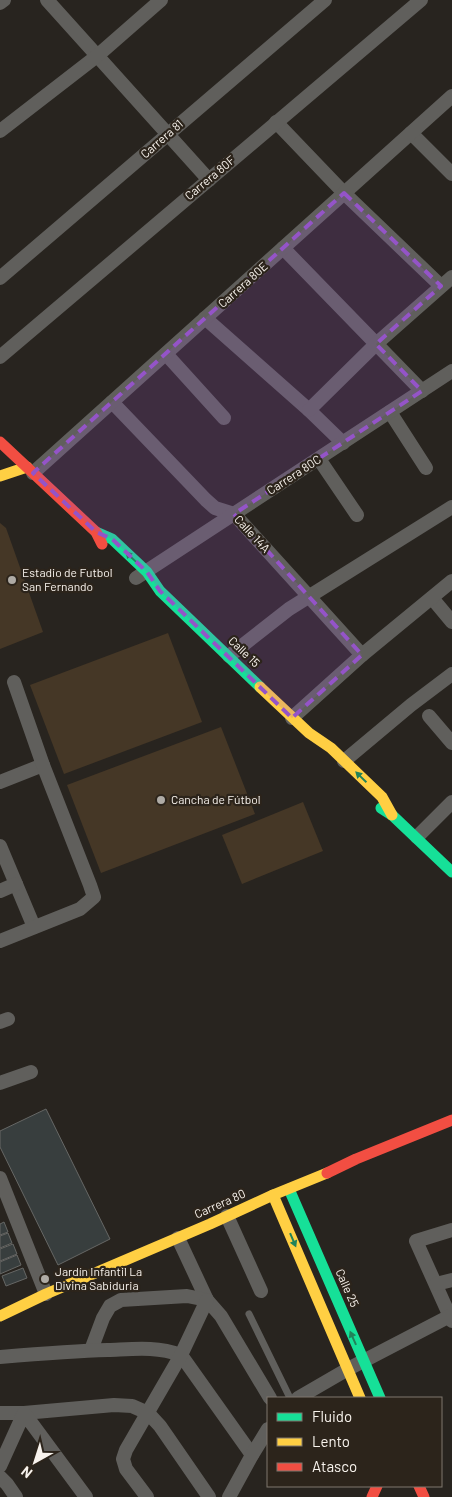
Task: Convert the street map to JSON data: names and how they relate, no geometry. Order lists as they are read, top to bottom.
{
  "streets": {
    "street": [
      "Carrera 81",
      "Carrera 80F",
      "Carrera 80E",
      "Carrera 80C",
      "Calle 14A",
      "Calle 15",
      "Carrera 80",
      "Calle 25"
    ]
  },
  "crossings": [
    ["Carrera 80E", "Calle 14A"],
    ["Carrera 80E", "Calle 15"],
    ["Carrera 80C", "Calle 14A"],
    ["Carrera 80C", "Calle 15"],
    ["Carrera 80", "Calle 25"]
  ],
  "places": ["Estadio de Futbol San Fernando", "Cancha de Fútbol", "Jardín Infantil La Divina Sabiduria"],
  "legend": ["Fluido", "Lento", "Atasco"],
  "north": "bottom left"
}
